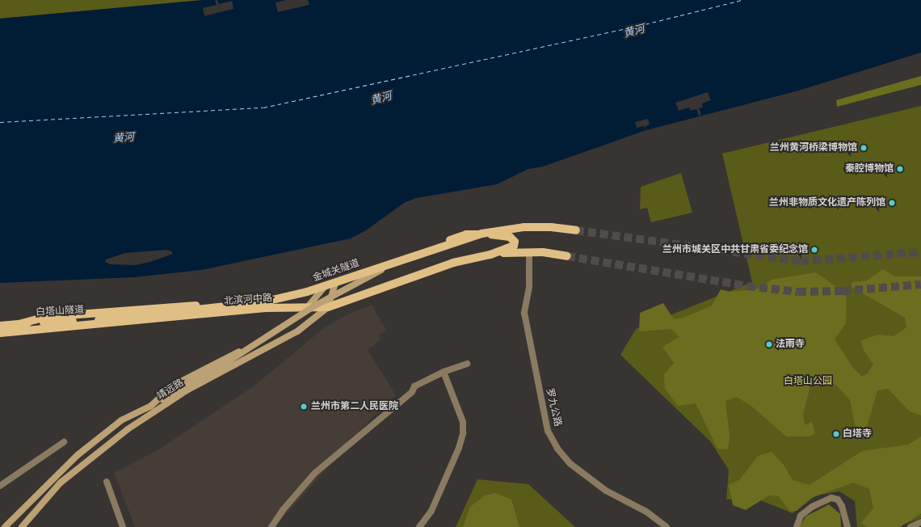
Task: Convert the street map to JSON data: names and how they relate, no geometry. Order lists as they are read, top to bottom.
{
  "streets": {
    "main road": [
      "金城关隧道",
      "北滨河中路",
      "白塔山隧道",
      "靖远路"
    ],
    "street": ["罗九公路"]
  },
  "crossings": [
    ["金城关隧道", "白塔山隧道"],
    ["北滨河中路", "靖远路"]
  ],
  "water": ["黄河"],
  "parks": ["白塔山公园"],
  "places": [
    "兰州黄河桥梁博物馆",
    "秦腔博物馆",
    "兰州非物质文化遗产陈列馆",
    "兰州市城关区中共甘肃省委纪念馆",
    "法雨寺",
    "兰州市第二人民医院",
    "白塔寺"
  ]
}
